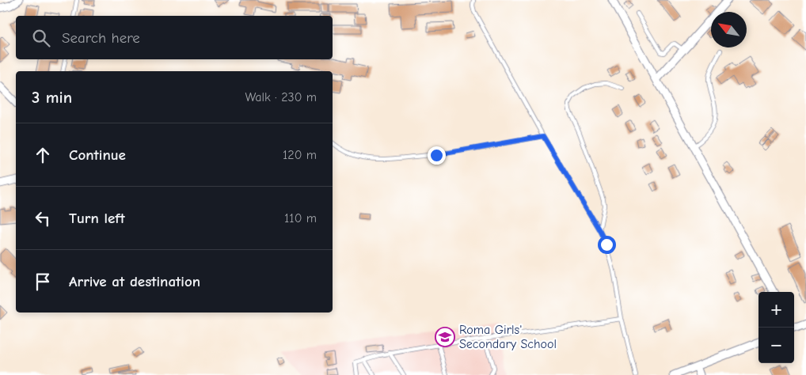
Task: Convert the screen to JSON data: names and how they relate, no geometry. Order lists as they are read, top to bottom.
{
  "places": {
    "school or university": ["Roma Girls' Secondary School"]
  },
  "north": "top left",
  "page": {
    "search": "Search here",
    "heading": ["3 min", "Walk · 230 m"],
    "list": [
      ["Continue", "120 m"],
      ["Turn left", "110 m"],
      "Arrive at destination"
    ],
    "map_buttons": ["+", "−"]
  }
}
